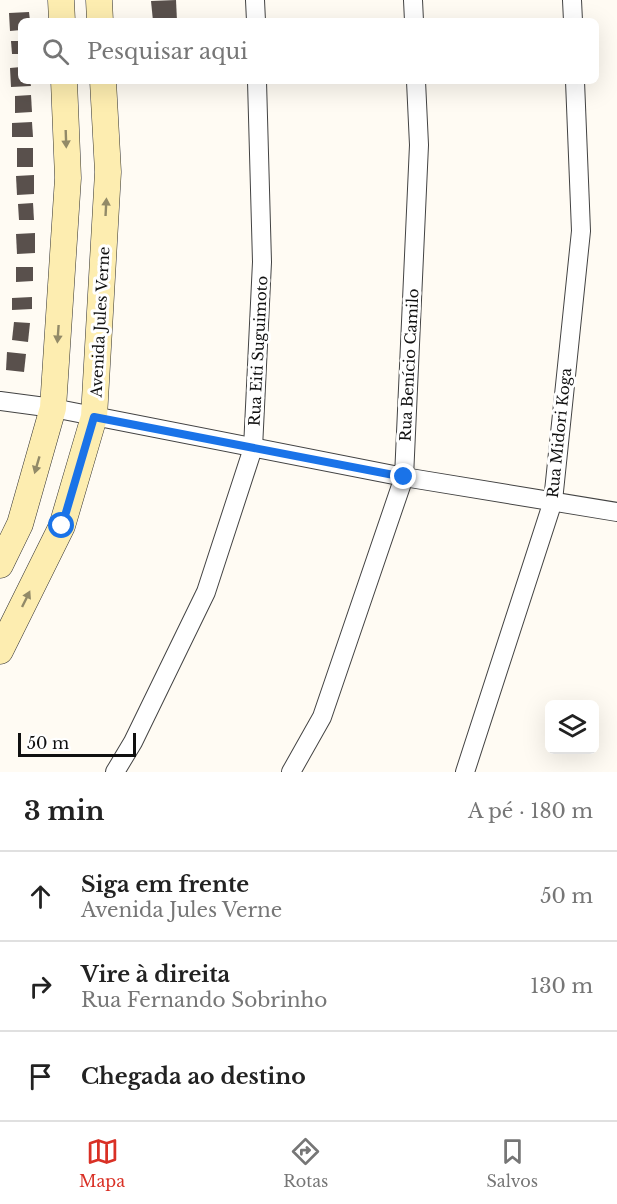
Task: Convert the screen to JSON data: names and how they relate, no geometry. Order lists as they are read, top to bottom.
{
  "streets": {
    "main road": ["Avenida Jules Verne"],
    "street": ["Rua Eiti Suguimoto", "Rua Benício Camilo", "Rua Midori Koga"]
  },
  "scale_bar": "50 m",
  "page": {
    "search": "Pesquisar aqui",
    "scale": "50 m",
    "heading": ["3 min", "A pé · 180 m"],
    "list": [
      ["Siga em frente", "Avenida Jules Verne", "50 m"],
      ["Vire à direita", "Rua Fernando Sobrinho", "130 m"],
      "Chegada ao destino"
    ],
    "nav": ["Mapa", "Rotas", "Salvos"]
  }
}
